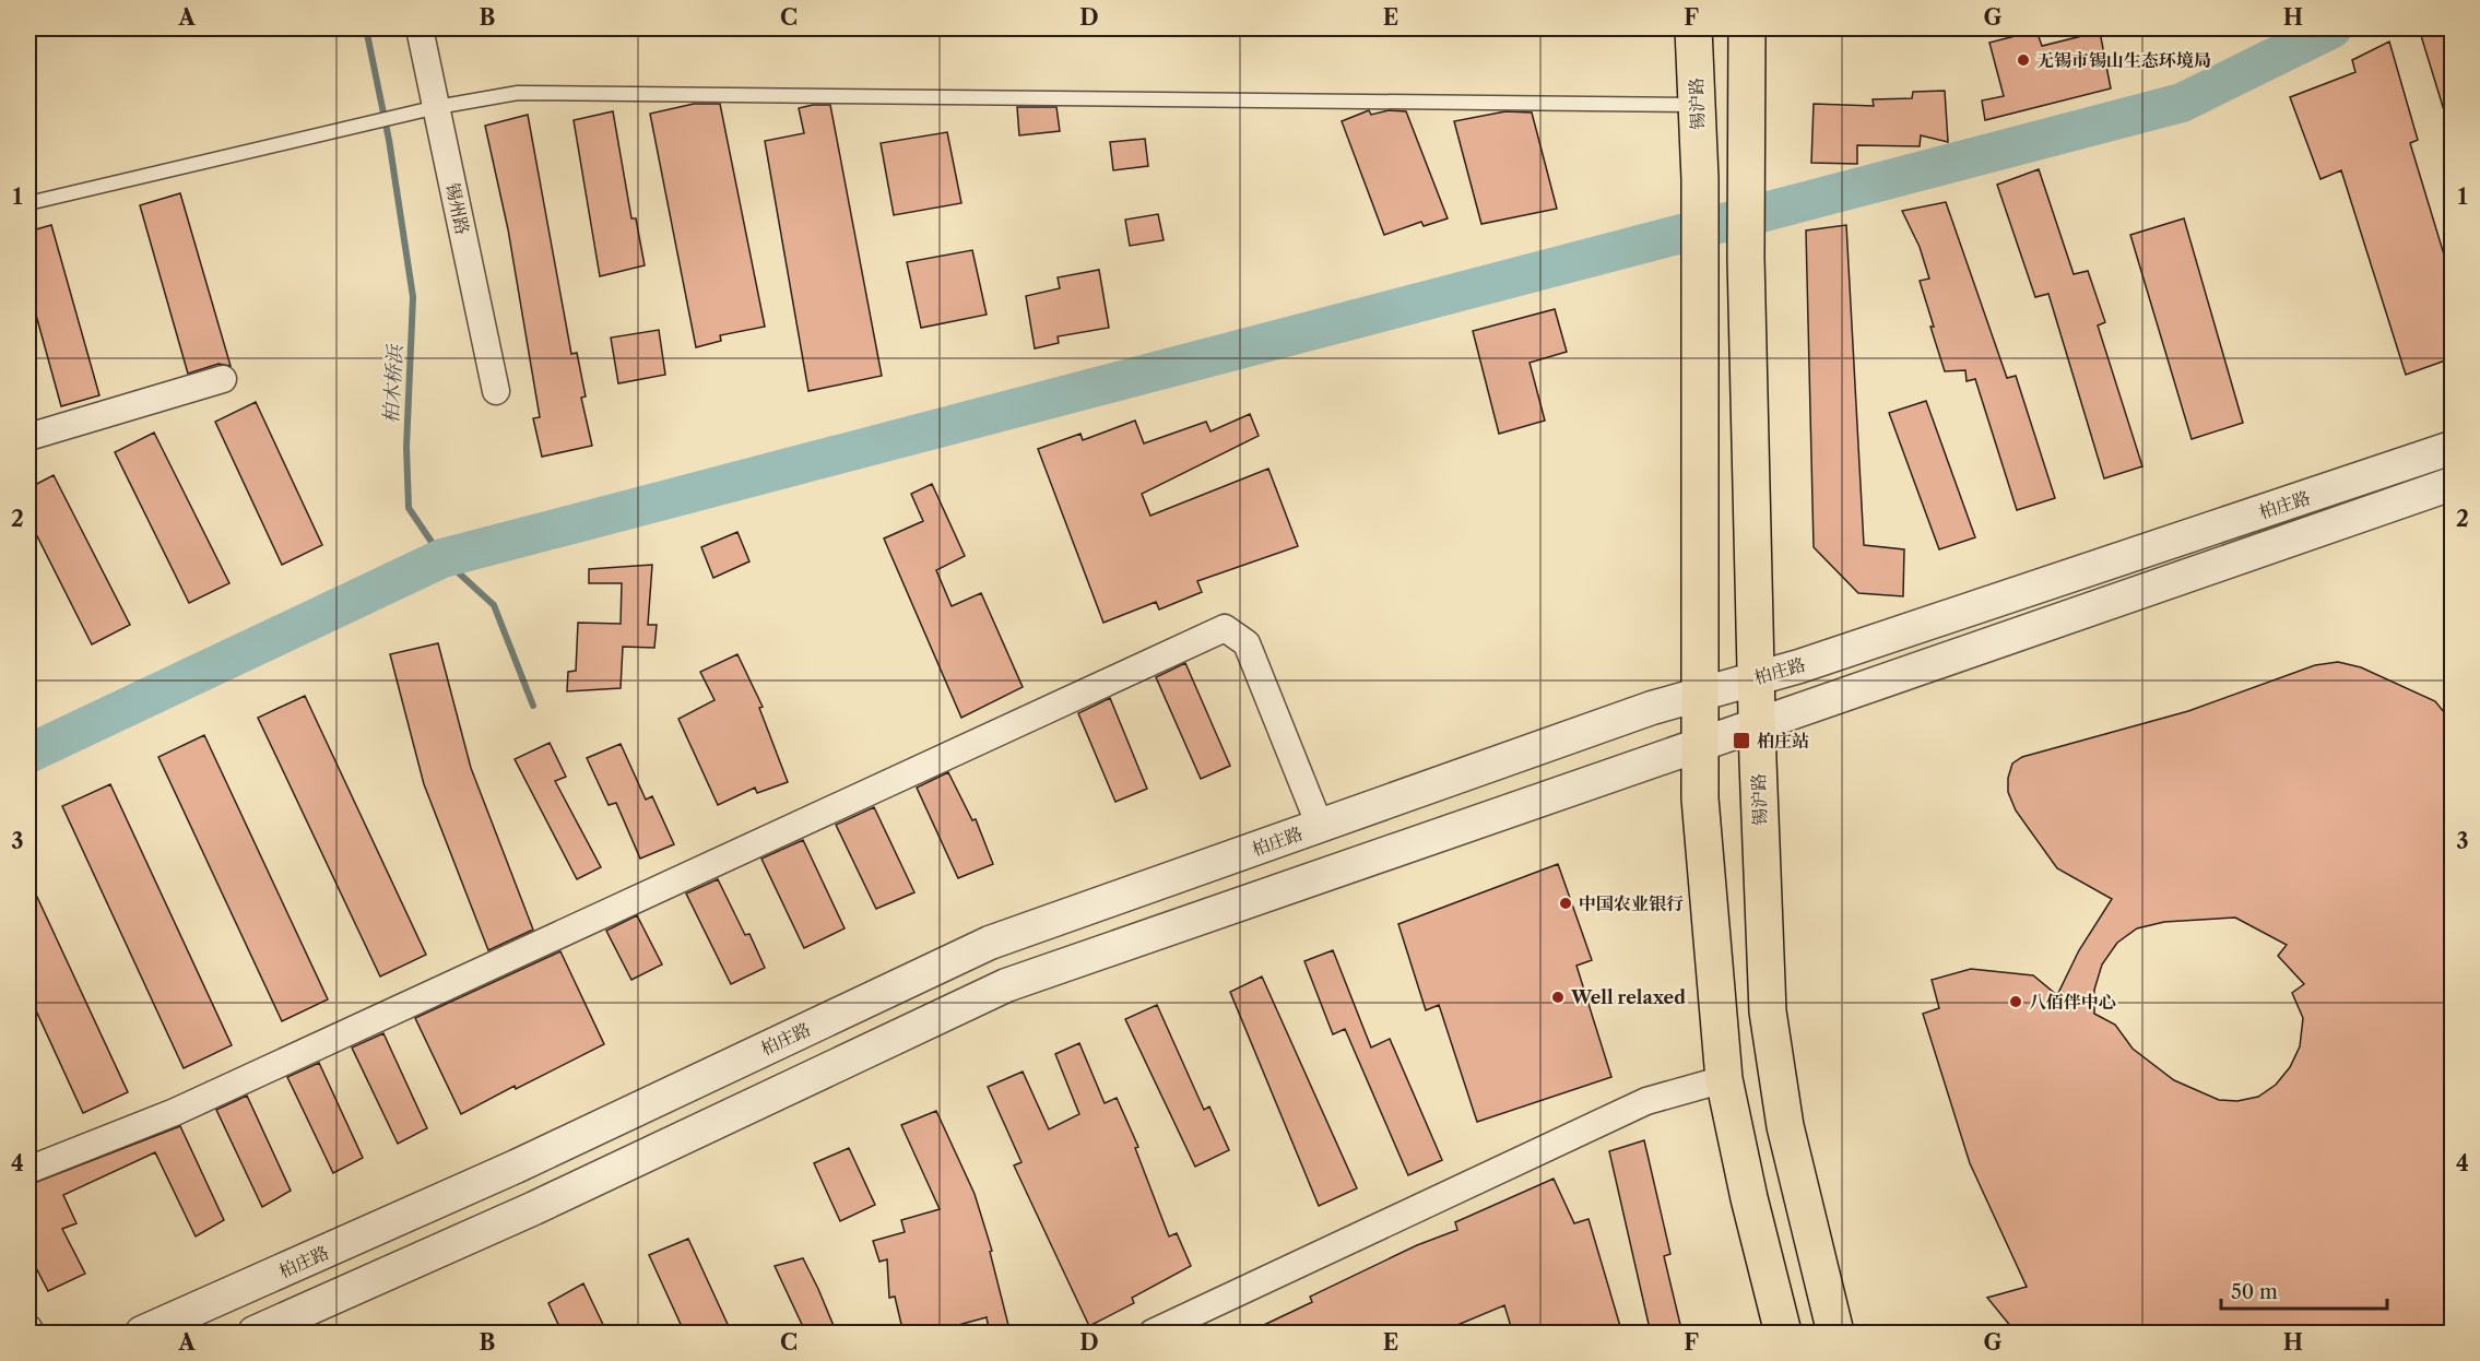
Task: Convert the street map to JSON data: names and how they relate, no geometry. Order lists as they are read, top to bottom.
{
  "streets": {
    "main road": ["锡沪路"],
    "street": ["锡州路", "柏庄路"]
  },
  "crossings": [
    ["锡沪路", "柏庄路"]
  ],
  "water": ["柏木桥浜"],
  "places": {
    "other": [
      "无锡市锡山生态环境局",
      "中国农业银行",
      "Well relaxed",
      "八佰伴中心"
    ],
    "transit": ["柏庄站"]
  },
  "scale_bar": "50 m",
  "grid": {
    "columns": [
      "A",
      "B",
      "C",
      "D",
      "E",
      "F",
      "G",
      "H"
    ],
    "rows": [
      "1",
      "2",
      "3",
      "4"
    ]
  }
}
